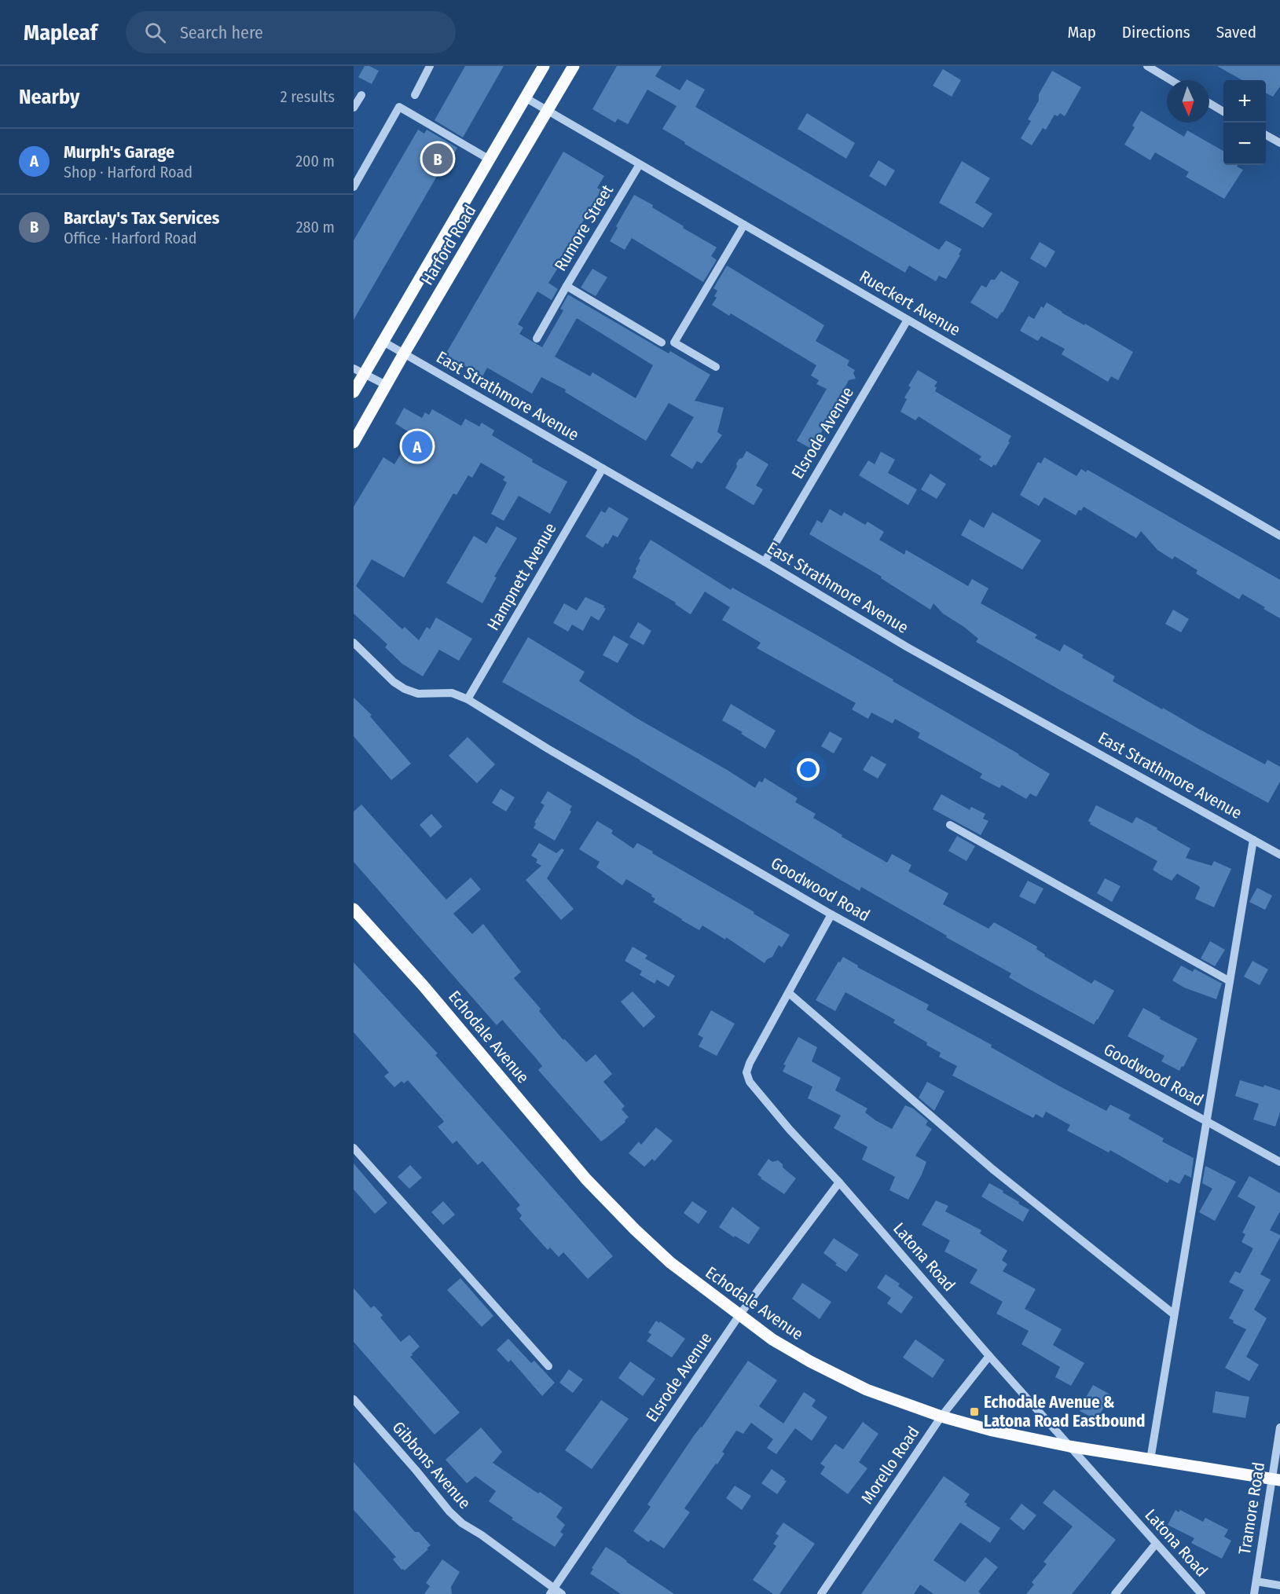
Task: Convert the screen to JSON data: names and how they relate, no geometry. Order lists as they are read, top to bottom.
{
  "streets": {
    "main road": ["Harford Road", "Echodale Avenue"],
    "street": [
      "Rumore Street",
      "Rueckert Avenue",
      "East Strathmore Avenue",
      "Elsrode Avenue",
      "Hampnett Avenue",
      "Goodwood Road",
      "Latona Road",
      "Gibbons Avenue",
      "Morello Road",
      "Tramore Road"
    ]
  },
  "crossings": [
    ["Rumore Street", "Rueckert Avenue"],
    ["Harford Road", "Rueckert Avenue"],
    ["Harford Road", "East Strathmore Avenue"],
    ["Rueckert Avenue", "Elsrode Avenue"],
    ["East Strathmore Avenue", "Elsrode Avenue"],
    ["East Strathmore Avenue", "Hampnett Avenue"],
    ["Elsrode Avenue", "Echodale Avenue"],
    ["Elsrode Avenue", "Latona Road"],
    ["Elsrode Avenue", "Gibbons Avenue"],
    ["Hampnett Avenue", "Goodwood Road"],
    ["Goodwood Road", "Latona Road"],
    ["Echodale Avenue", "Latona Road"],
    ["Echodale Avenue", "Morello Road"],
    ["Echodale Avenue", "Tramore Road"],
    ["Latona Road", "Morello Road"]
  ],
  "places": {
    "transit": ["Echodale Avenue & Latona Road Eastbound"]
  },
  "north": "bottom",
  "page": {
    "header": "Mapleaf",
    "search": "Search here",
    "nav": ["Map", "Directions", "Saved"],
    "heading": ["Nearby", "2 results"],
    "map_buttons": ["+", "−"],
    "list": [
      {
        "mark": "A",
        "name": "Murph's Garage",
        "note": "Shop · Harford Road",
        "value": "200 m"
      },
      {
        "mark": "B",
        "name": "Barclay's Tax Services",
        "note": "Office · Harford Road",
        "value": "280 m"
      }
    ],
    "pins": ["B", "A"]
  }
}
